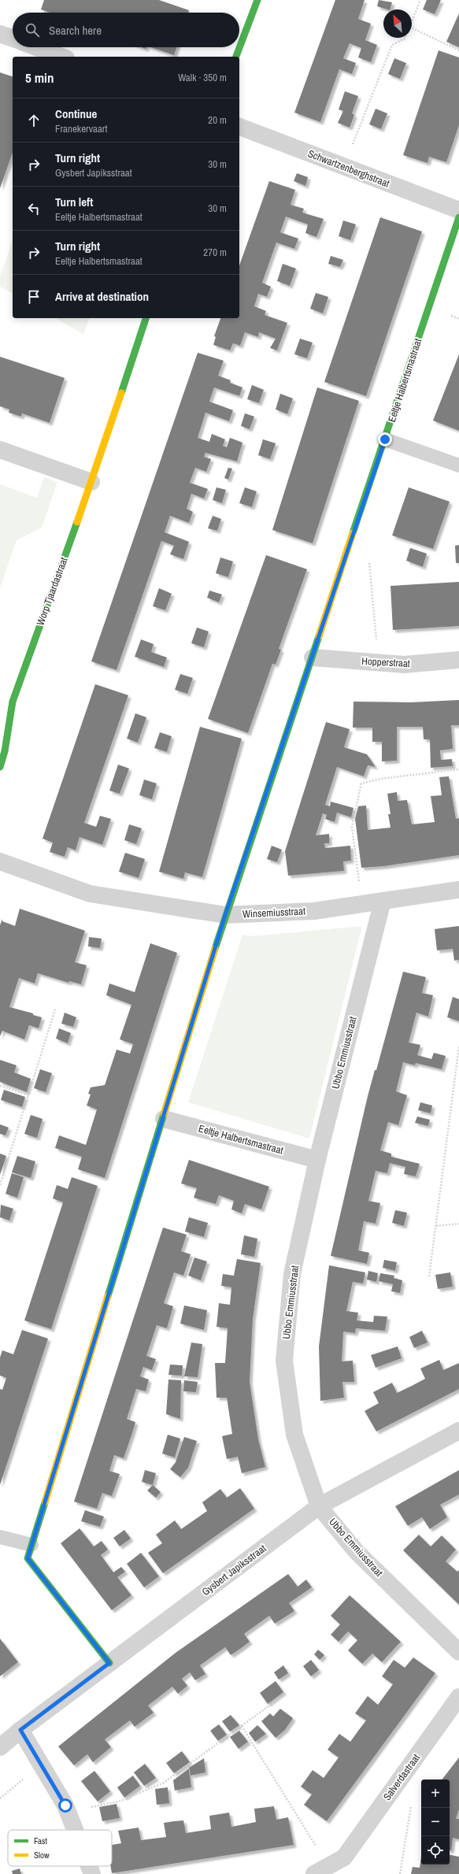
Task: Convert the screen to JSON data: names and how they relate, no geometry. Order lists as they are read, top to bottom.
{
  "streets": {
    "street": [
      "Schwartzenberghstraat",
      "Eeltje Halbertsmastraat",
      "Worp Tjaardastraat",
      "Hopperstraat",
      "Winsemiusstraat",
      "Ubbo Emmiusstraat",
      "Gysbert Japiksstraat",
      "Salverdastraat"
    ]
  },
  "crossings": [
    ["Eeltje Halbertsmastraat", "Hopperstraat"],
    ["Eeltje Halbertsmastraat", "Winsemiusstraat"],
    ["Eeltje Halbertsmastraat", "Ubbo Emmiusstraat"],
    ["Eeltje Halbertsmastraat", "Gysbert Japiksstraat"],
    ["Winsemiusstraat", "Ubbo Emmiusstraat"],
    ["Ubbo Emmiusstraat", "Gysbert Japiksstraat"]
  ],
  "legend": ["Fast", "Slow"],
  "north": "top left",
  "page": {
    "search": "Search here",
    "heading": ["5 min", "Walk · 350 m"],
    "list": [
      ["Continue", "Franekervaart", "20 m"],
      ["Turn right", "Gysbert Japiksstraat", "30 m"],
      ["Turn left", "Eeltje Halbertsmastraat", "30 m"],
      ["Turn right", "Eeltje Halbertsmastraat", "270 m"],
      "Arrive at destination"
    ],
    "map_buttons": ["+", "−"]
  }
}
